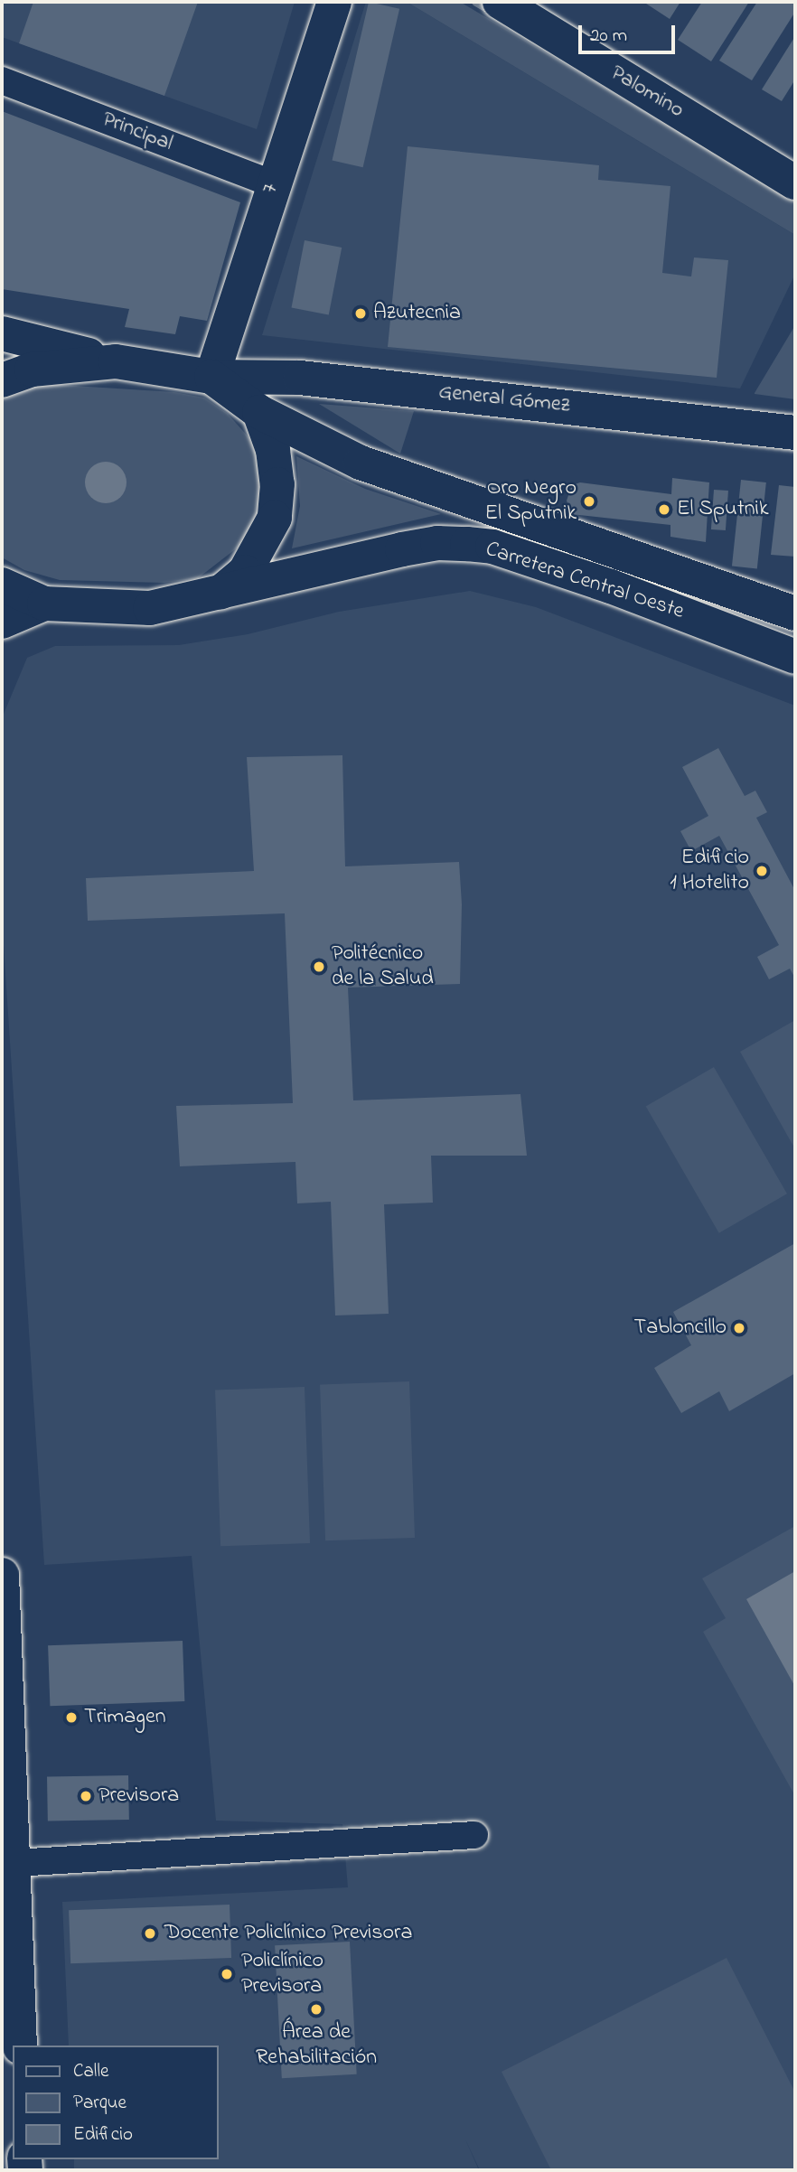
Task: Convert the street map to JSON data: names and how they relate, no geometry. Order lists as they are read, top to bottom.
{
  "streets": {
    "main road": [
      "Palomino",
      "7",
      "General Gómez",
      "Carretera Central Oeste"
    ],
    "street": ["Principal"]
  },
  "crossings": [
    ["Principal", "7"],
    ["7", "General Gómez"],
    ["7", "Carretera Central Oeste"],
    ["General Gómez", "Carretera Central Oeste"]
  ],
  "places": [
    "Azutecnia",
    "Oro Negro El Sputnik",
    "El Sputnik",
    "Edificio 1 Hotelito",
    "Politécnico de la Salud",
    "Tabloncillo",
    "Trimagen",
    "Previsora",
    "Docente Policlínico Previsora",
    "Policlínico Previsora",
    "Área de Rehabilitación"
  ],
  "legend": ["Calle", "Parque", "Edificio"],
  "scale_bar": "20 m"
}
